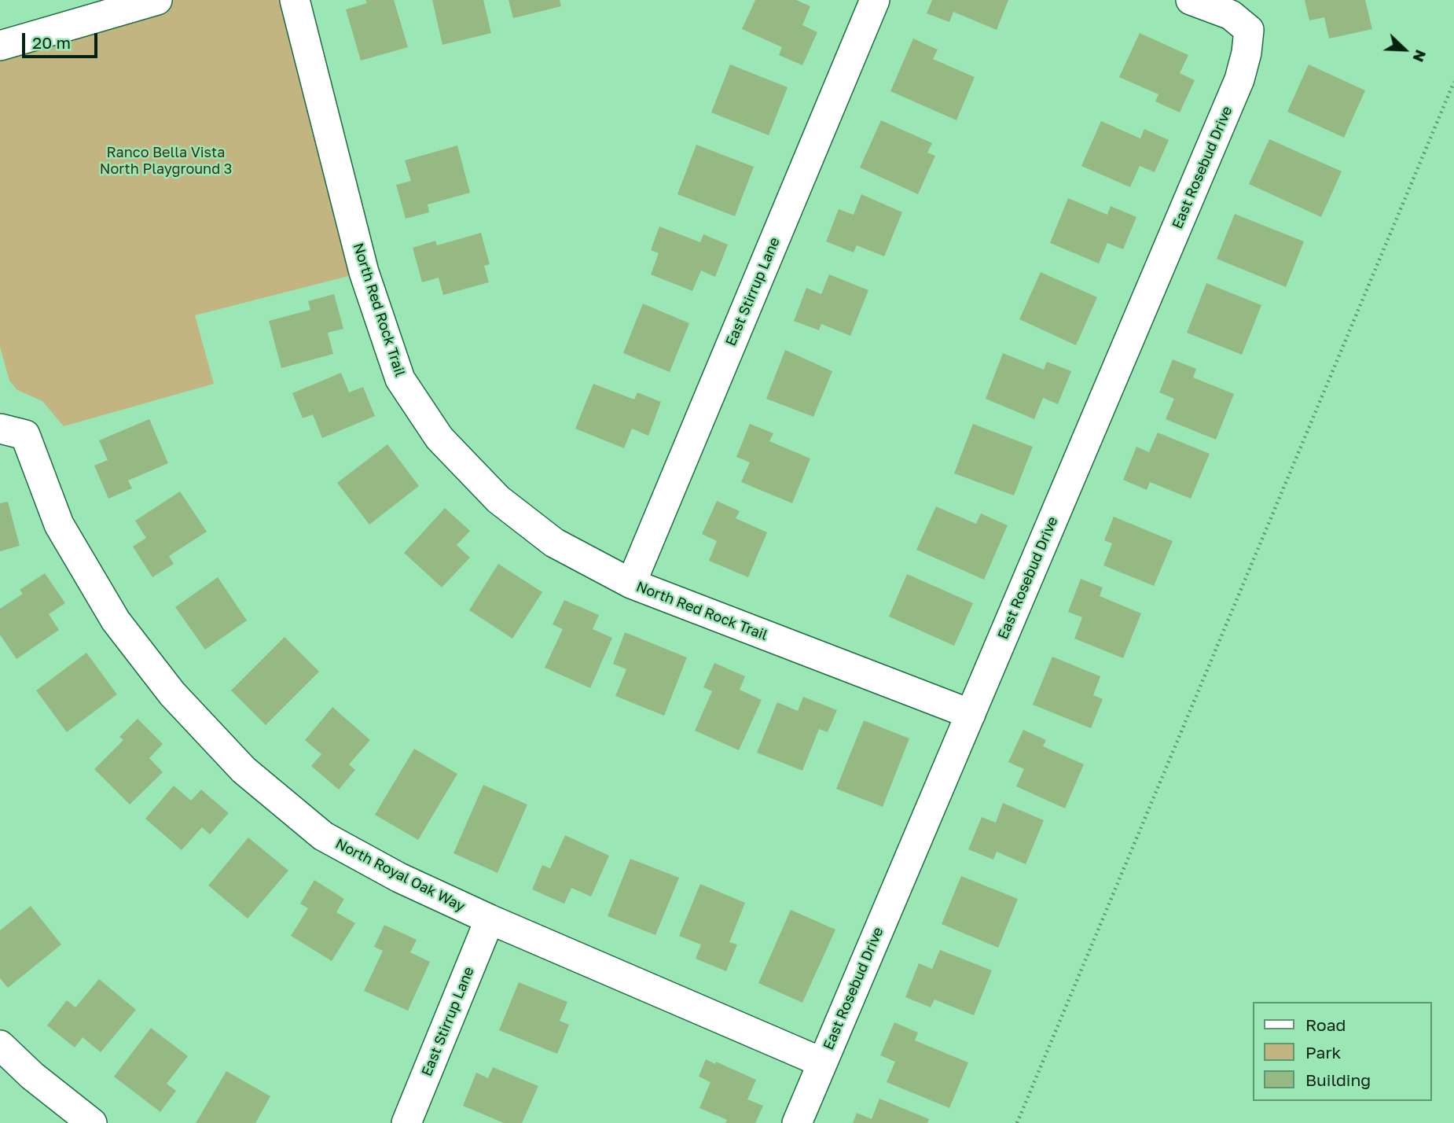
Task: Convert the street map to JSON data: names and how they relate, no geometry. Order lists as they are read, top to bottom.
{
  "streets": {
    "street": [
      "East Rosebud Drive",
      "East Stirrup Lane",
      "North Red Rock Trail",
      "North Royal Oak Way"
    ]
  },
  "crossings": [
    ["East Rosebud Drive", "North Red Rock Trail"],
    ["East Rosebud Drive", "North Royal Oak Way"],
    ["East Stirrup Lane", "North Red Rock Trail"],
    ["East Stirrup Lane", "North Royal Oak Way"]
  ],
  "parks": ["Ranco Bella Vista North Playground 3"],
  "legend": ["Road", "Park", "Building"],
  "scale_bar": "20 m",
  "north": "bottom right"
}
